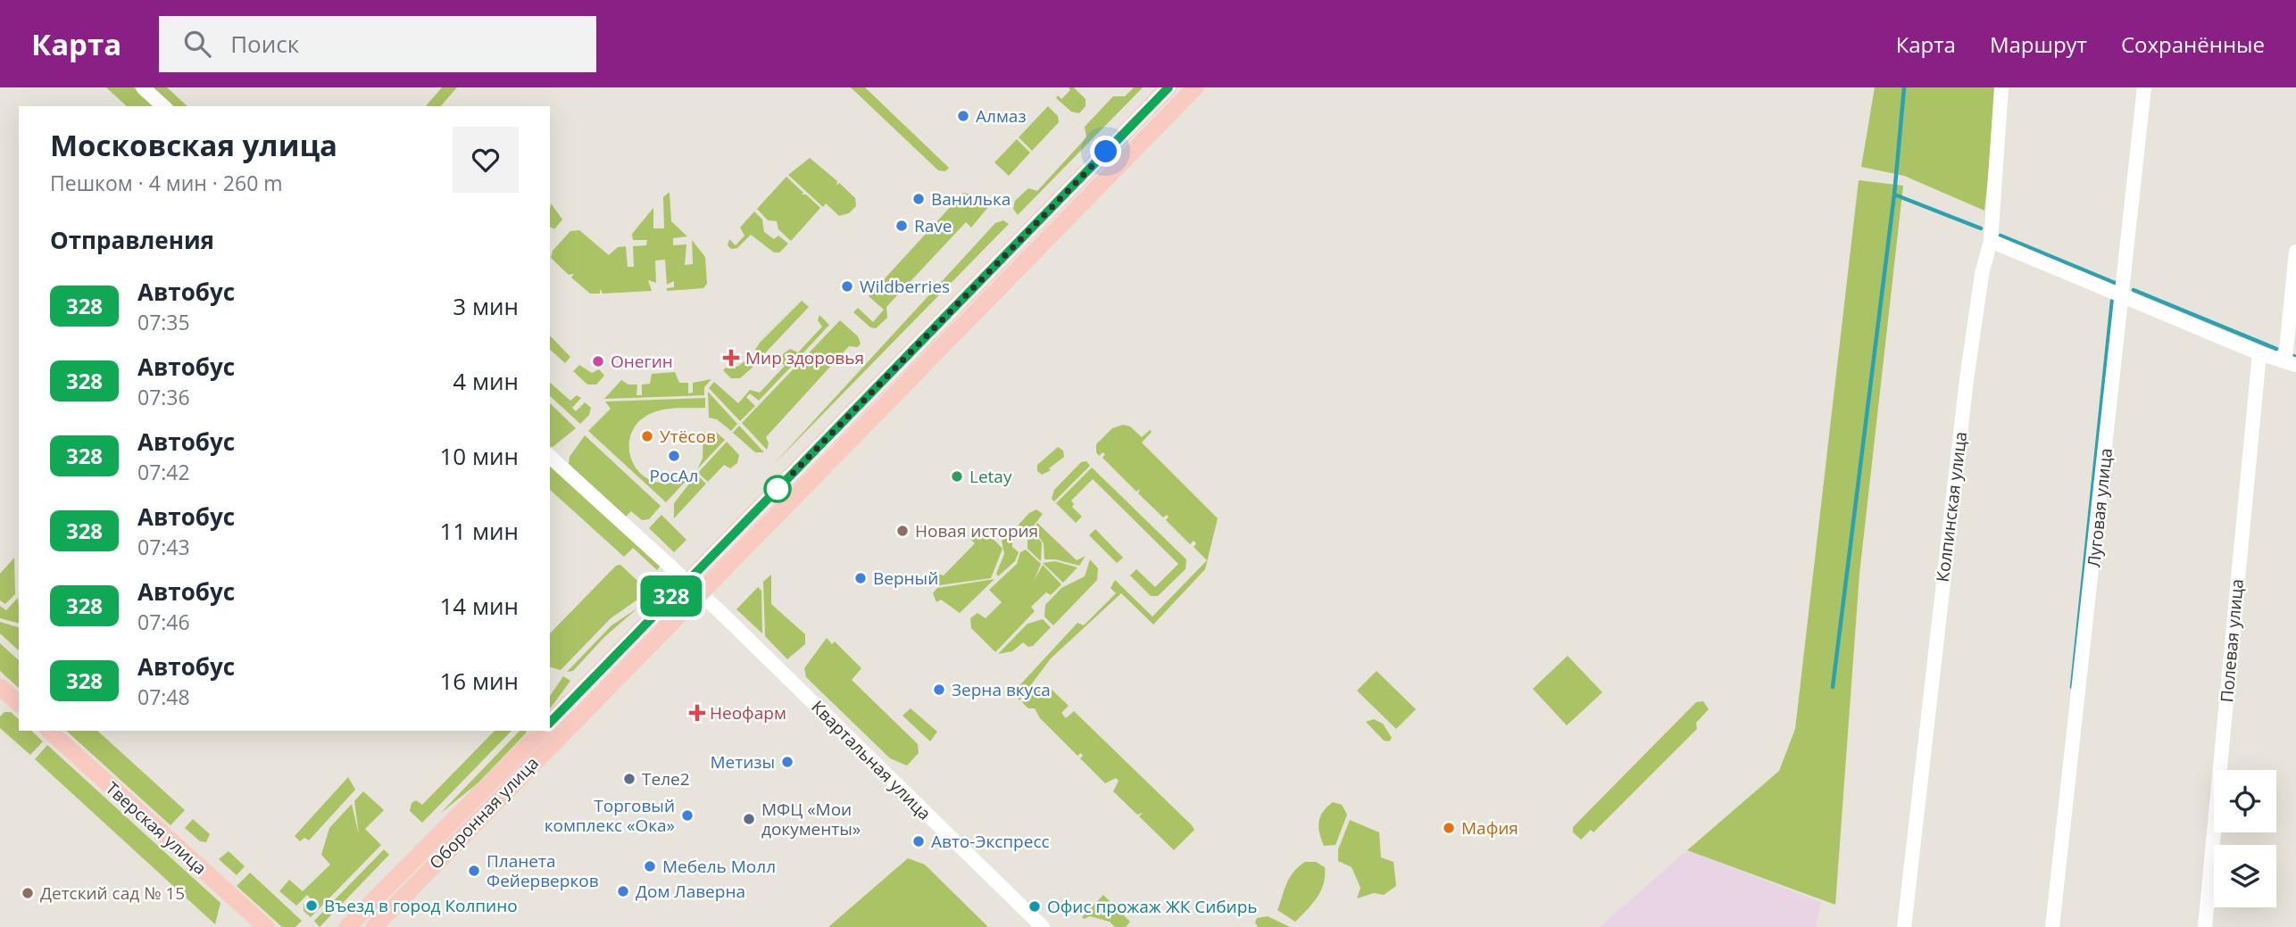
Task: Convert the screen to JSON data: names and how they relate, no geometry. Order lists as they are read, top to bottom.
{
  "streets": {
    "main road": ["Оборонная улица", "Тверская улица"],
    "street": [
      "Колпинская улица",
      "Луговая улица",
      "Полевая улица",
      "Квартальная улица"
    ]
  },
  "crossings": [
    ["Квартальная улица", "Оборонная улица"]
  ],
  "places": {
    "other": [
      "Алмаз",
      "Ванилька",
      "Rave",
      "Wildberries",
      "Онегин",
      "Утёсов",
      "РосАл",
      "Letay",
      "Новая история",
      "Верный",
      "Зерна вкуса",
      "Метизы",
      "Теле2",
      "Торговый комплекс «Ока»",
      "МФЦ «Мои документы»",
      "Мафия",
      "Авто-Экспресс",
      "Мебель Молл",
      "Планета Фейерверков",
      "Дом Лаверна",
      "Детский сад № 15",
      "Въезд в город Колпино",
      "Офис прожаж ЖК Сибирь"
    ],
    "health": ["Мир здоровья", "Неофарм"]
  },
  "lines": ["bus line 328"],
  "page": {
    "header": "Карта",
    "search": "Поиск",
    "nav": ["Карта", "Маршрут", "Сохранённые"],
    "on_map": "328",
    "heading": [
      ["Московская улица", "Пешком · 4 мин · 260 m"],
      "Отправления"
    ],
    "list": [
      {
        "mark": "328",
        "name": "Автобус",
        "note": "07:35",
        "value": "3 мин"
      },
      {
        "mark": "328",
        "name": "Автобус",
        "note": "07:36",
        "value": "4 мин"
      },
      {
        "mark": "328",
        "name": "Автобус",
        "note": "07:42",
        "value": "10 мин"
      },
      {
        "mark": "328",
        "name": "Автобус",
        "note": "07:43",
        "value": "11 мин"
      },
      {
        "mark": "328",
        "name": "Автобус",
        "note": "07:46",
        "value": "14 мин"
      },
      {
        "mark": "328",
        "name": "Автобус",
        "note": "07:48",
        "value": "16 мин"
      }
    ]
  }
}
